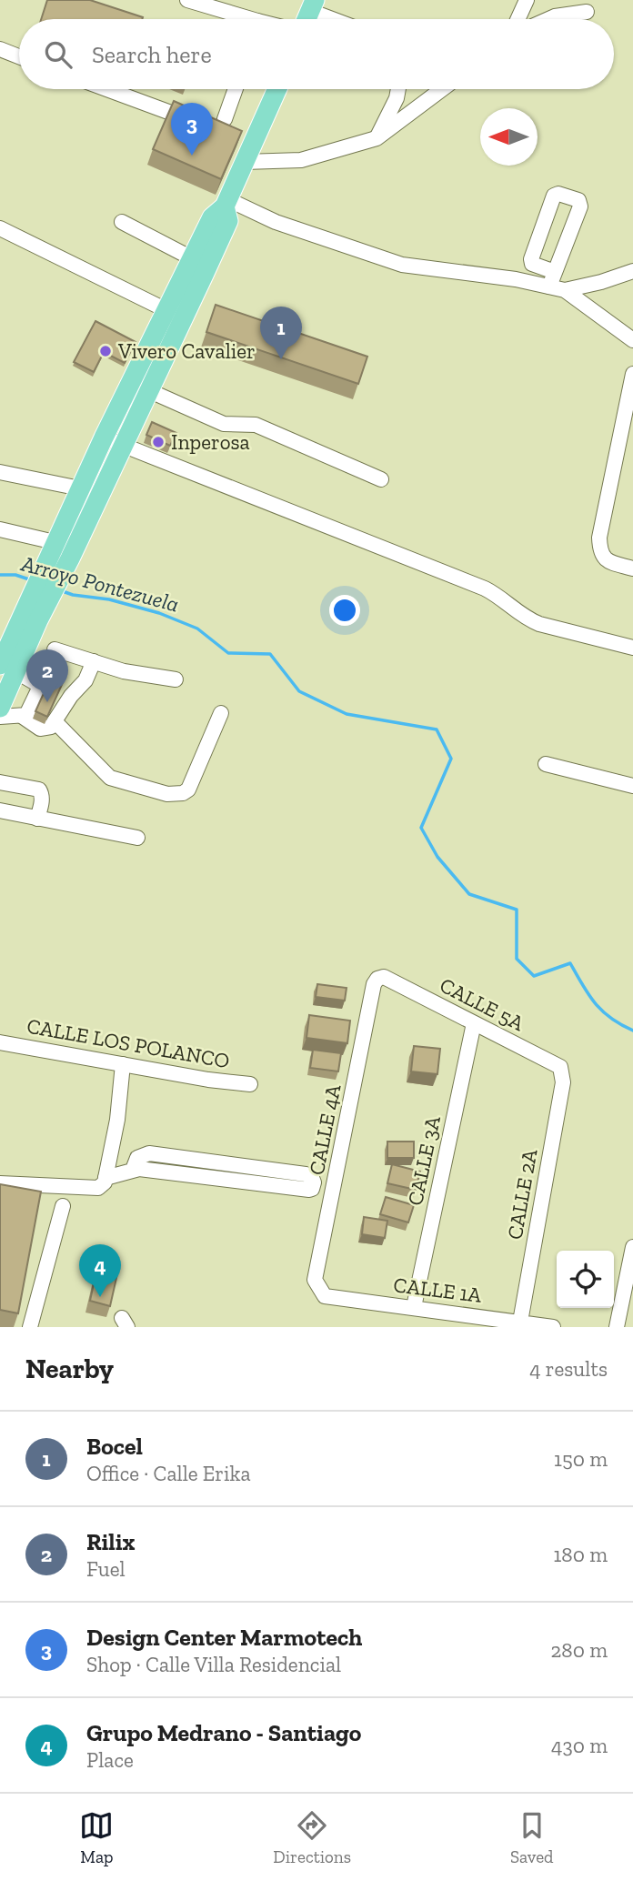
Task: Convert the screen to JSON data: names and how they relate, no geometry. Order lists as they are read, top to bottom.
{
  "streets": {
    "street": [
      "CALLE 5A",
      "CALLE LOS POLANCO",
      "CALLE 4A",
      "CALLE 3A",
      "CALLE 2A",
      "CALLE 1A"
    ]
  },
  "crossings": [
    ["CALLE 5A", "CALLE 4A"],
    ["CALLE 5A", "CALLE 3A"],
    ["CALLE 5A", "CALLE 2A"],
    ["CALLE 4A", "CALLE 1A"],
    ["CALLE 3A", "CALLE 1A"],
    ["CALLE 2A", "CALLE 1A"]
  ],
  "water": ["Arroyo Pontezuela"],
  "places": ["Vivero Cavalier", "Inperosa"],
  "north": "left",
  "page": {
    "search": "Search here",
    "pins": [
      "3",
      "1",
      "2",
      "4"
    ],
    "heading": ["Nearby", "4 results"],
    "list": [
      {
        "mark": "1",
        "name": "Bocel",
        "note": "Office · Calle Erika",
        "value": "150 m"
      },
      {
        "mark": "2",
        "name": "Rilix",
        "note": "Fuel",
        "value": "180 m"
      },
      {
        "mark": "3",
        "name": "Design Center Marmotech",
        "note": "Shop · Calle Villa Residencial",
        "value": "280 m"
      },
      {
        "mark": "4",
        "name": "Grupo Medrano - Santiago",
        "note": "Place",
        "value": "430 m"
      }
    ],
    "nav": ["Map", "Directions", "Saved"]
  }
}
